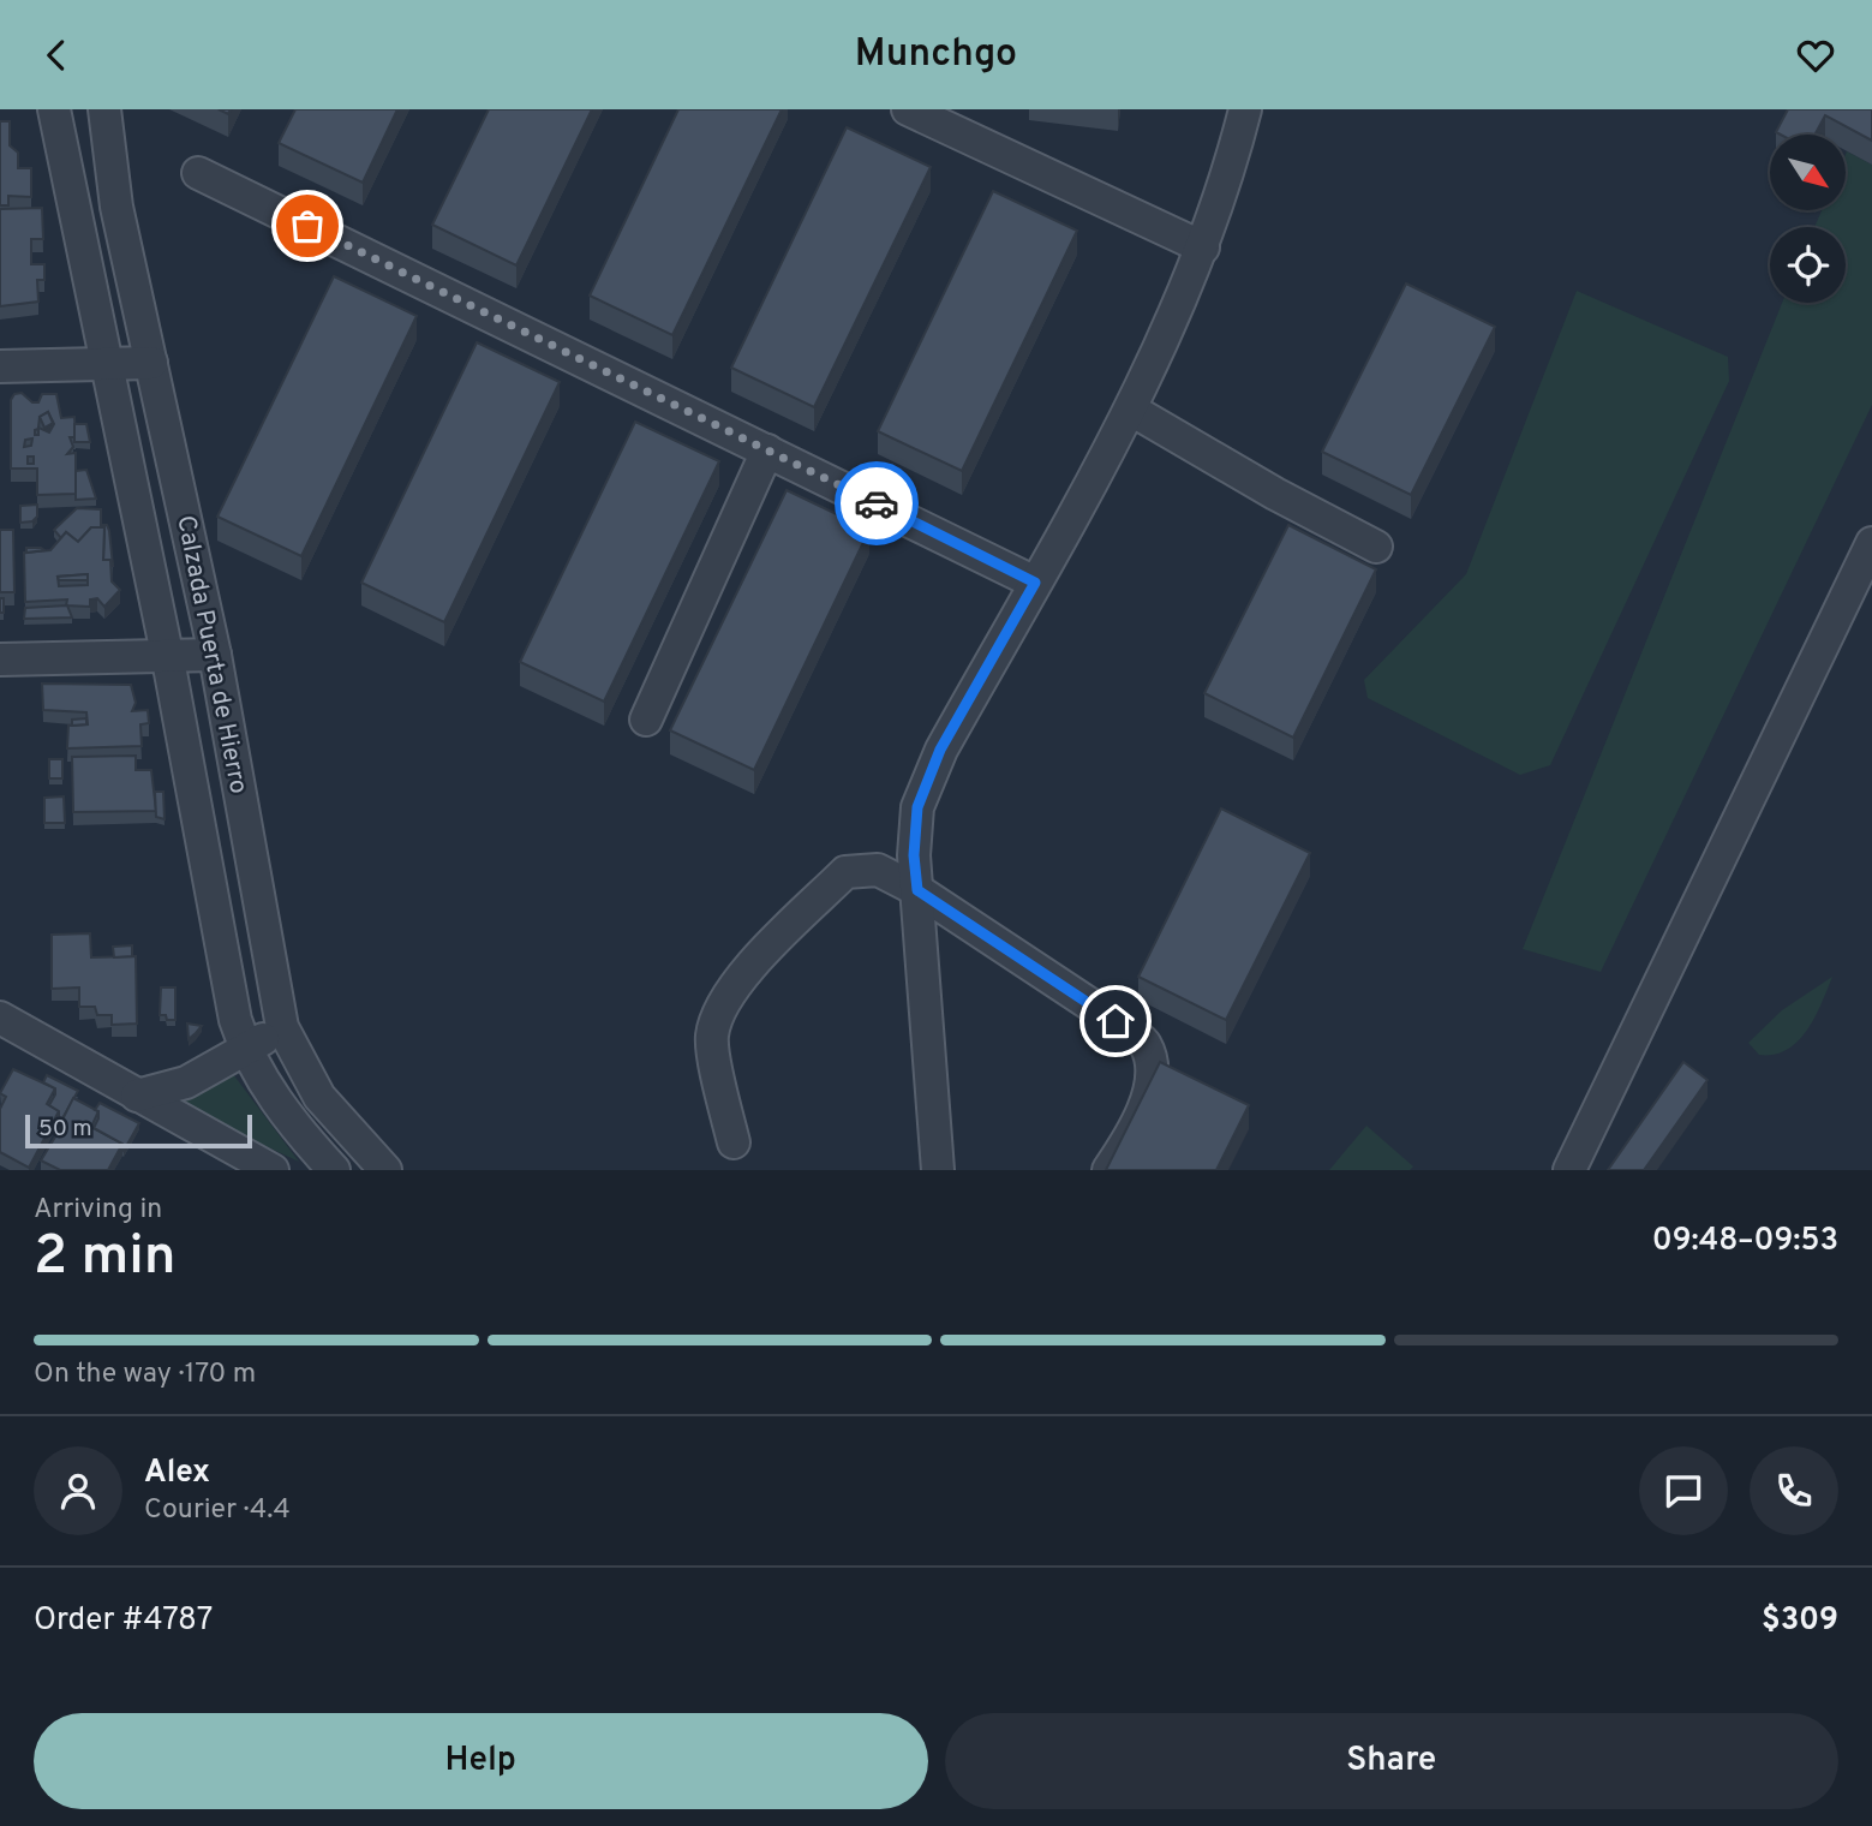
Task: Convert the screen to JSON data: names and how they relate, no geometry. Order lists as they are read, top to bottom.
{
  "streets": {
    "street": ["Calzada Puerta de Hierro"]
  },
  "scale_bar": "50 m",
  "north": "bottom right",
  "page": {
    "header": "Munchgo",
    "scale": "50 m",
    "heading": ["2 min", "Arriving in", "09:48–09:53"],
    "panel": [
      "Alex",
      "Courier · 4.4",
      "Order #4787",
      "$309"
    ],
    "bar": "On the way · 170 m",
    "buttons": ["Help", "Share"]
  }
}
